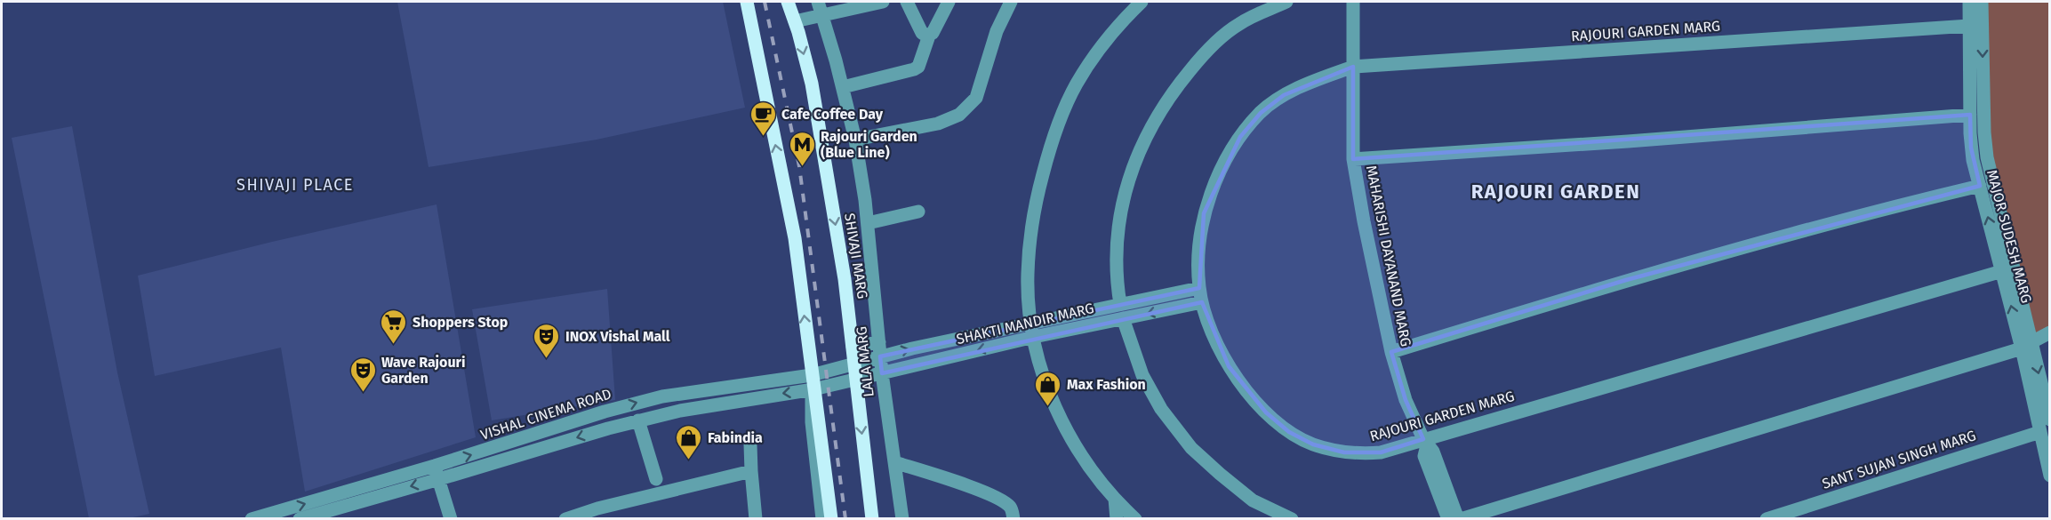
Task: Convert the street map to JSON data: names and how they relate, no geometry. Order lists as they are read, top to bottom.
{
  "streets": {
    "main road": ["SHIVAJI MARG"],
    "street": [
      "RAJOURI GARDEN MARG",
      "MAJOR SUDESH MARG",
      "MAHARISHI DAYANAND MARG",
      "SHAKTI MANDIR MARG",
      "LALA MARG",
      "VISHAL CINEMA ROAD",
      "SANT SUJAN SINGH MARG"
    ]
  },
  "crossings": [
    ["RAJOURI GARDEN MARG", "MAJOR SUDESH MARG"],
    ["RAJOURI GARDEN MARG", "MAHARISHI DAYANAND MARG"],
    ["RAJOURI GARDEN MARG", "SHAKTI MANDIR MARG"],
    ["RAJOURI GARDEN MARG", "VISHAL CINEMA ROAD"],
    ["MAJOR SUDESH MARG", "SANT SUJAN SINGH MARG"],
    ["SHIVAJI MARG", "SHAKTI MANDIR MARG"],
    ["SHIVAJI MARG", "VISHAL CINEMA ROAD"],
    ["SHAKTI MANDIR MARG", "LALA MARG"],
    ["SHAKTI MANDIR MARG", "VISHAL CINEMA ROAD"],
    ["LALA MARG", "VISHAL CINEMA ROAD"]
  ],
  "one_way": ["SHAKTI MANDIR MARG"],
  "districts": ["SHIVAJI PLACE", "RAJOURI GARDEN"],
  "places": {
    "cafe": ["Cafe Coffee Day"],
    "metro station": ["Rajouri Garden (Blue Line)"],
    "supermarket": ["Shoppers Stop"],
    "theatre": ["INOX Vishal Mall", "Wave Rajouri Garden"],
    "shop": ["Max Fashion", "Fabindia"]
  }
}
